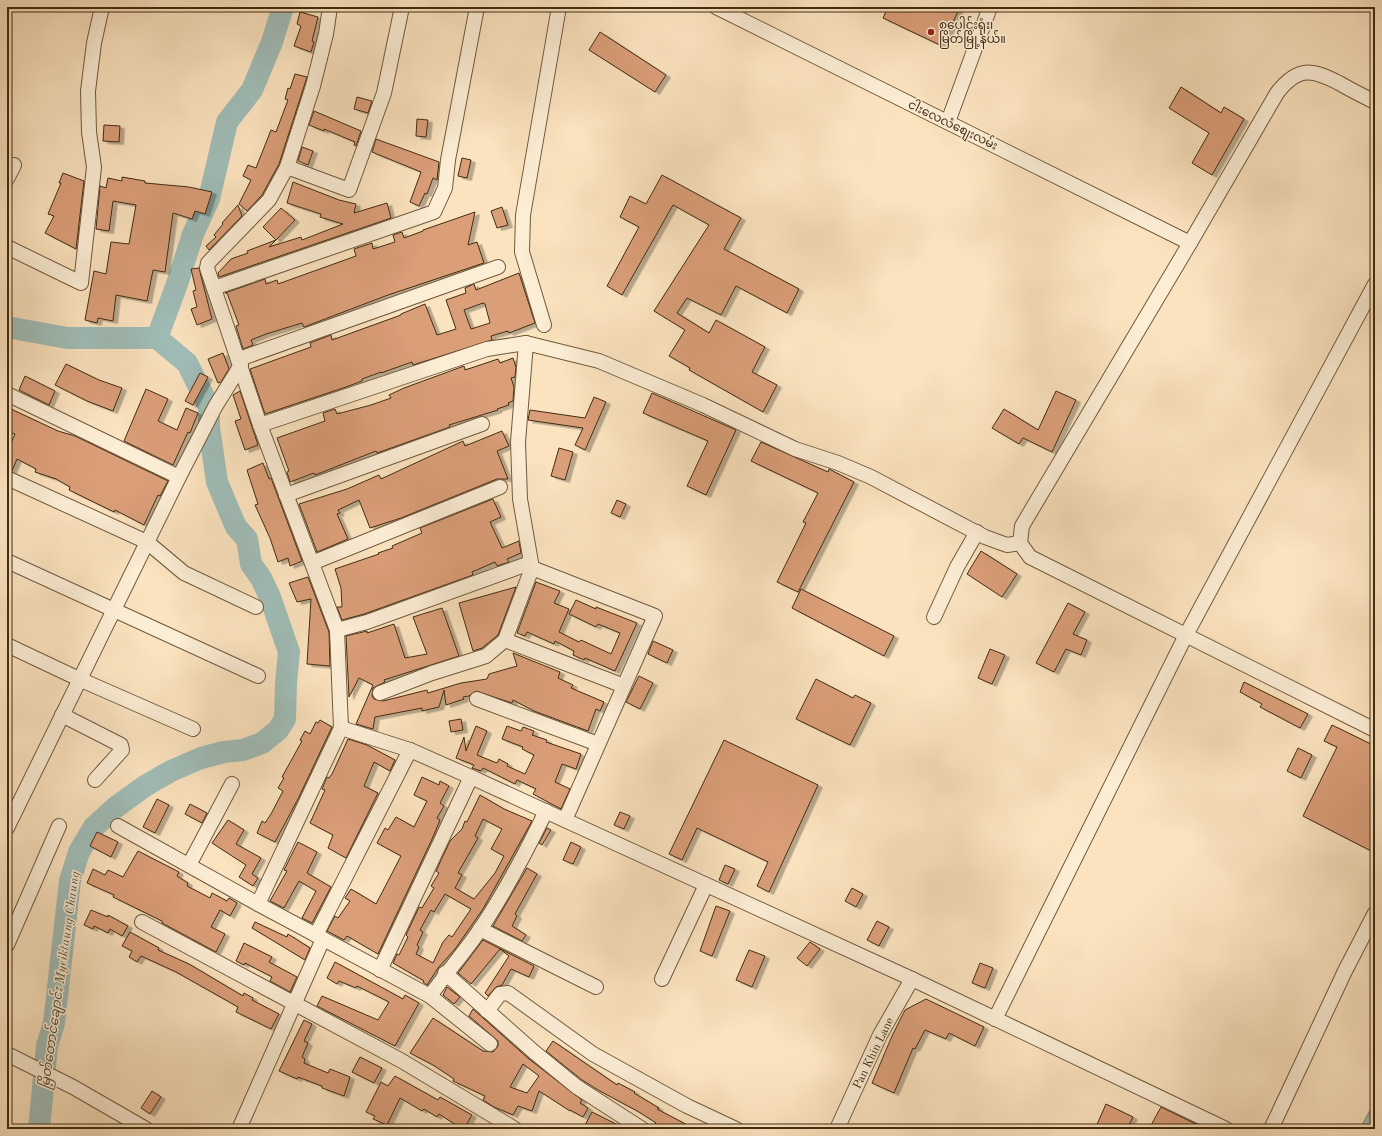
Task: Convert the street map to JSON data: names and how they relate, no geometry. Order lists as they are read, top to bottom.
{
  "streets": {
    "street": ["ငါးလေလံစျေးလမ်း", "Pan Khin Lane"]
  },
  "water": ["မြိတ်တောင်ချောင်း Myeiktaung Chaung"],
  "places": ["စုပေါင်းရုံး၊ မြိတ်မြို့နယ်။"]
}
